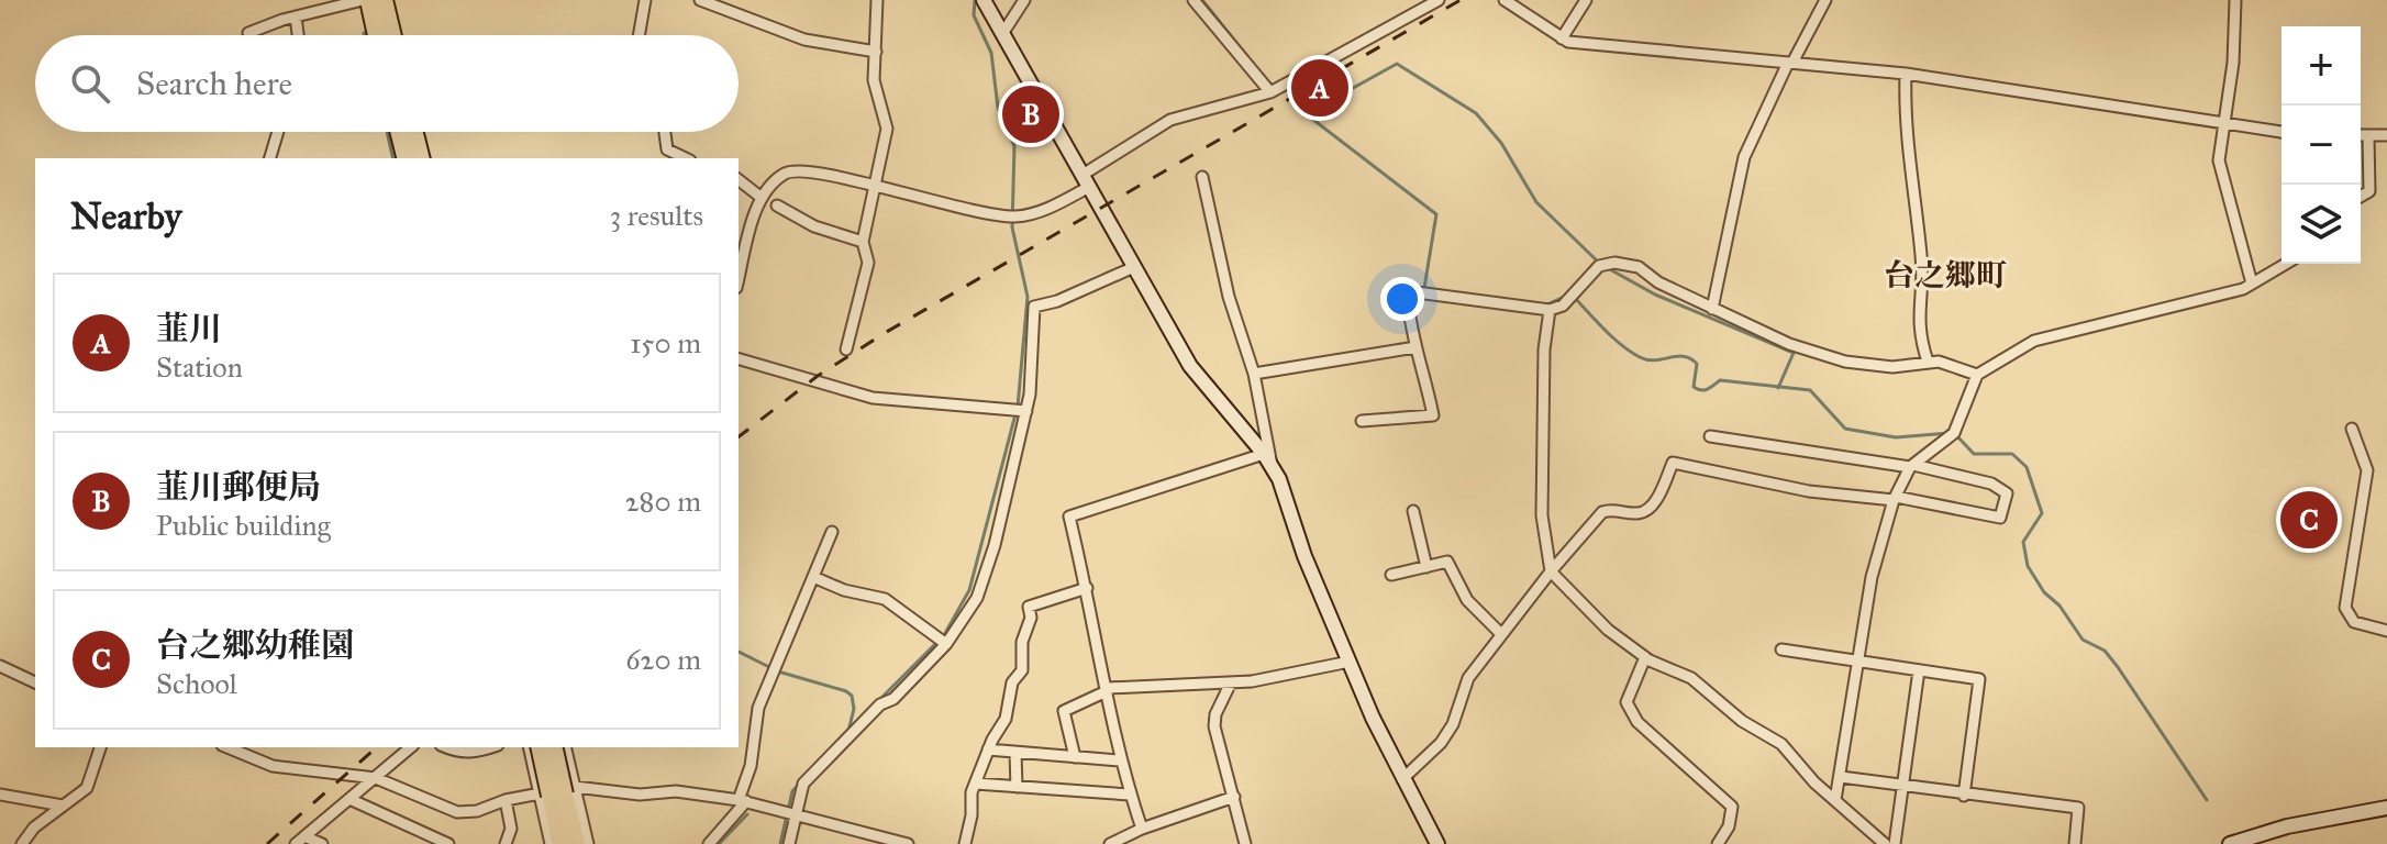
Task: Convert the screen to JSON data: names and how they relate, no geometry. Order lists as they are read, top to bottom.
{
  "districts": ["台之郷町"],
  "page": {
    "map_buttons": ["+", "−"],
    "search": "Search here",
    "pins": ["A", "B", "C"],
    "heading": ["Nearby", "3 results"],
    "list": [
      {
        "mark": "A",
        "name": "韮川",
        "note": "Station",
        "value": "150 m"
      },
      {
        "mark": "B",
        "name": "韮川郵便局",
        "note": "Public building",
        "value": "280 m"
      },
      {
        "mark": "C",
        "name": "台之郷幼稚園",
        "note": "School",
        "value": "620 m"
      }
    ]
  }
}
